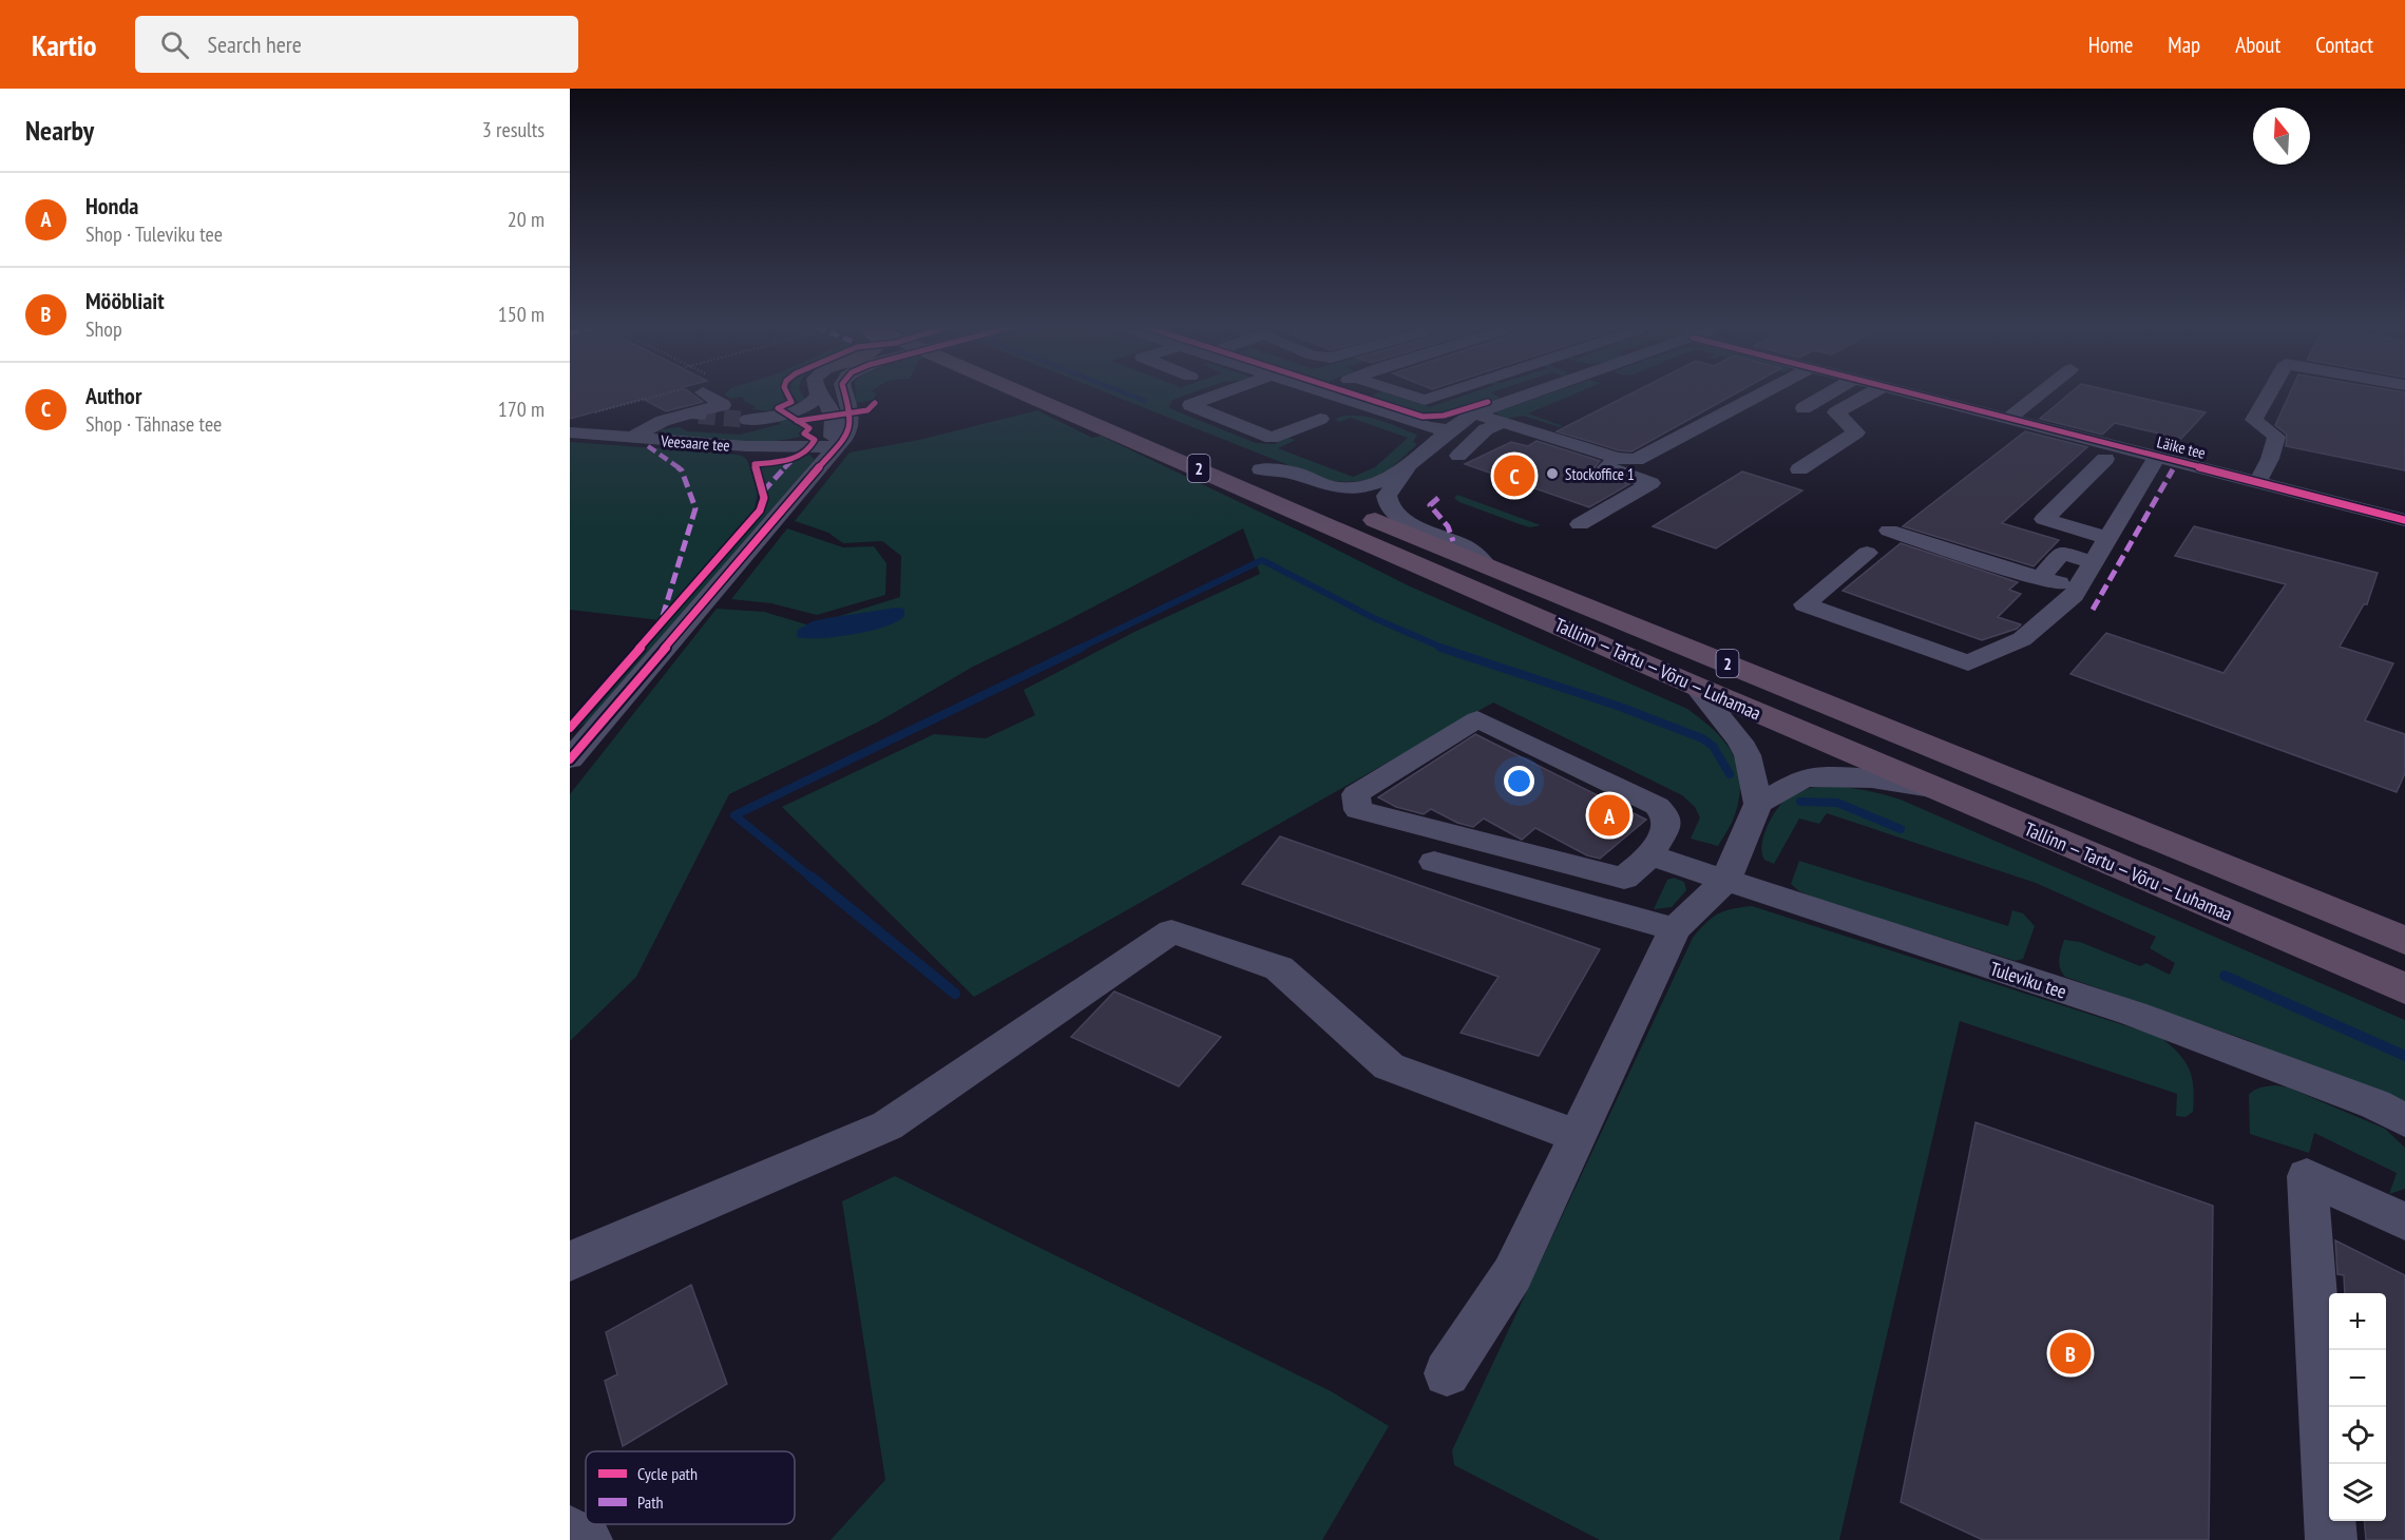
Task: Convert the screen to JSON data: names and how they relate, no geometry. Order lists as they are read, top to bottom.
{
  "streets": {
    "highway": ["2", "Tallinn — Tartu — Võru — Luhamaa"],
    "street": ["Veesaare tee", "Läike tee", "Tuleviku tee"]
  },
  "places": ["Stockoffice 1"],
  "legend": ["Cycle path", "Path"],
  "north": "top",
  "page": {
    "header": "Kartio",
    "search": "Search here",
    "nav": [
      "Home",
      "Map",
      "About",
      "Contact"
    ],
    "heading": ["Nearby", "3 results"],
    "list": [
      {
        "mark": "A",
        "name": "Honda",
        "note": "Shop · Tuleviku tee",
        "value": "20 m"
      },
      {
        "mark": "B",
        "name": "Mööbliait",
        "note": "Shop",
        "value": "150 m"
      },
      {
        "mark": "C",
        "name": "Author",
        "note": "Shop · Tähnase tee",
        "value": "170 m"
      }
    ],
    "pins": ["C", "A", "B"],
    "map_buttons": ["+", "−"]
  }
}
